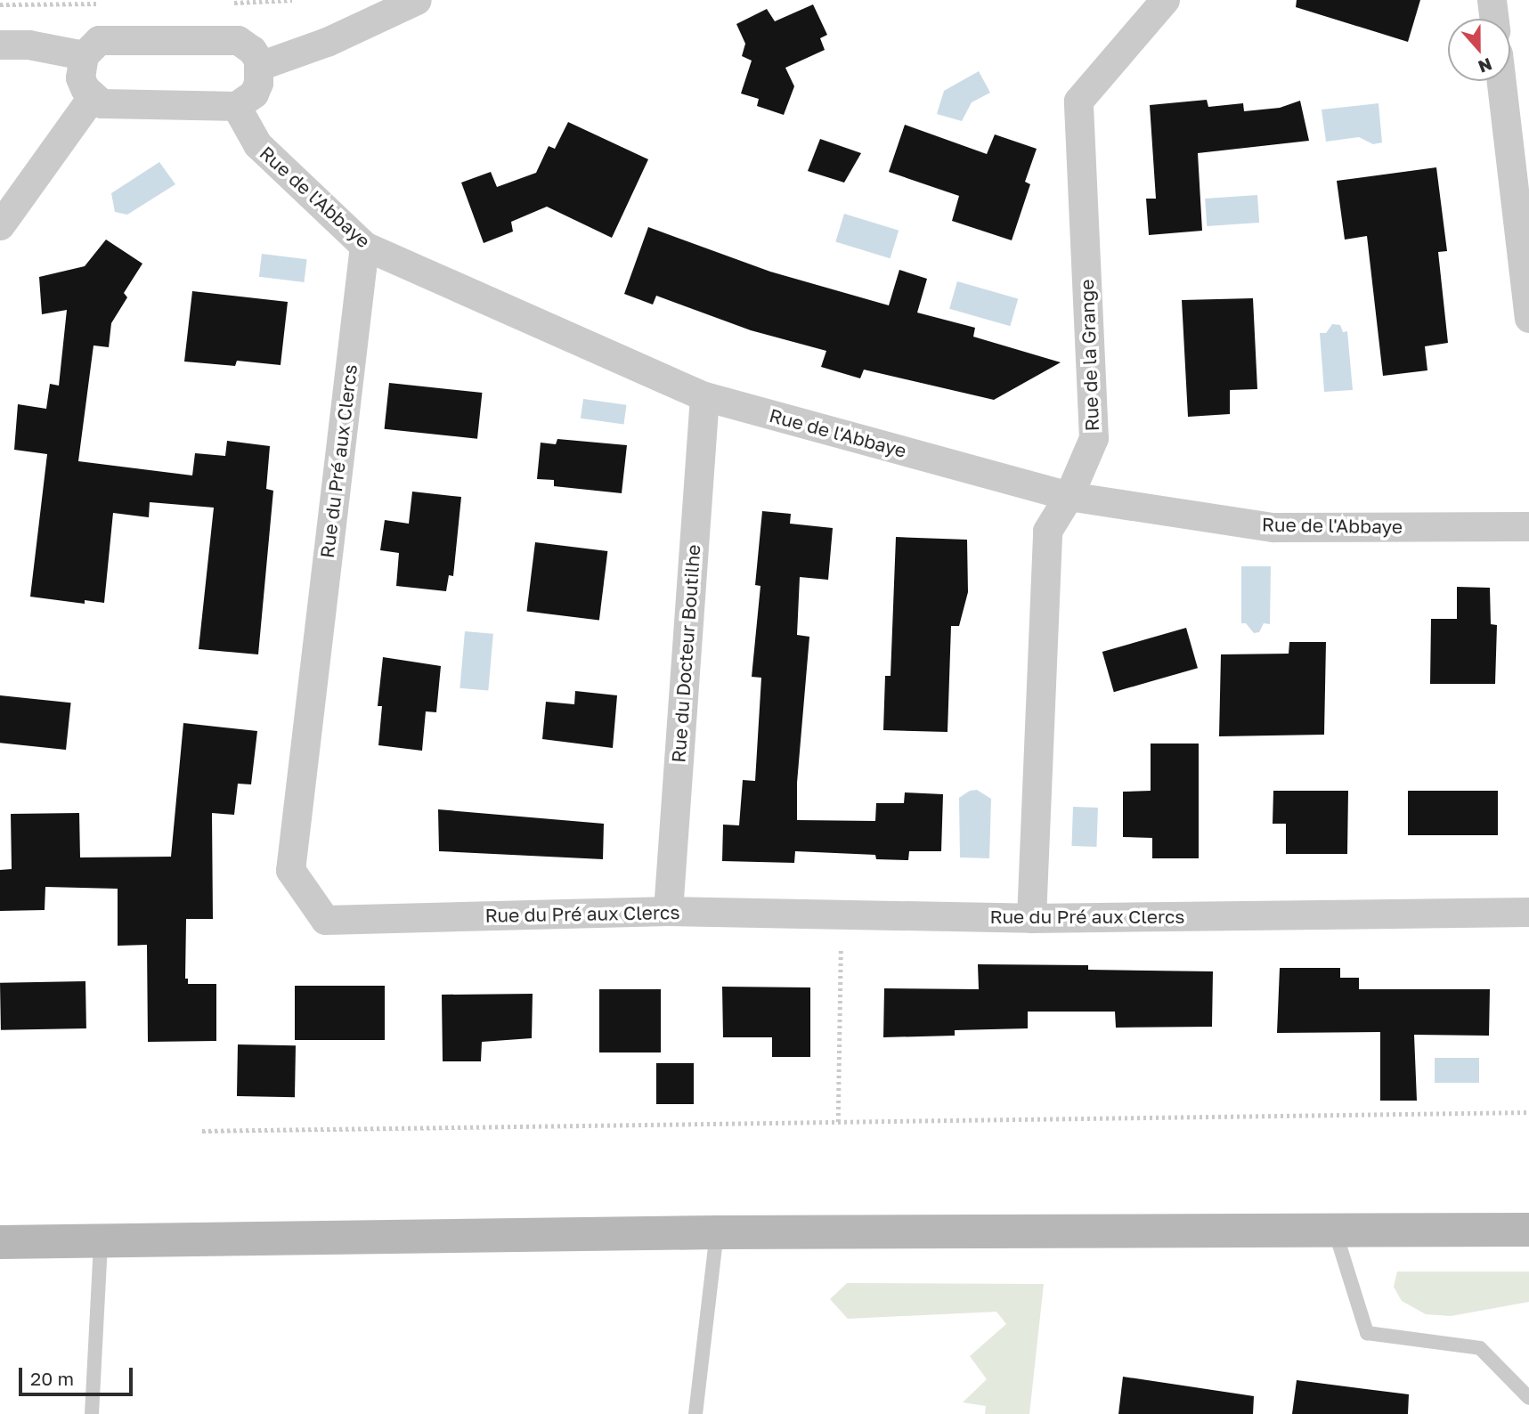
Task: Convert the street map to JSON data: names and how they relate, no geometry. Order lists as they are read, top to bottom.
{
  "streets": {
    "street": [
      "Rue de l'Abbaye",
      "Rue de la Grange",
      "Rue du Pré aux Clercs",
      "Rue du Docteur Boutilhe"
    ]
  },
  "crossings": [
    ["Rue de l'Abbaye", "Rue de la Grange"],
    ["Rue de l'Abbaye", "Rue du Pré aux Clercs"],
    ["Rue de l'Abbaye", "Rue du Docteur Boutilhe"],
    ["Rue de la Grange", "Rue du Pré aux Clercs"],
    ["Rue du Pré aux Clercs", "Rue du Docteur Boutilhe"]
  ],
  "scale_bar": "20 m",
  "north": "bottom"
}
